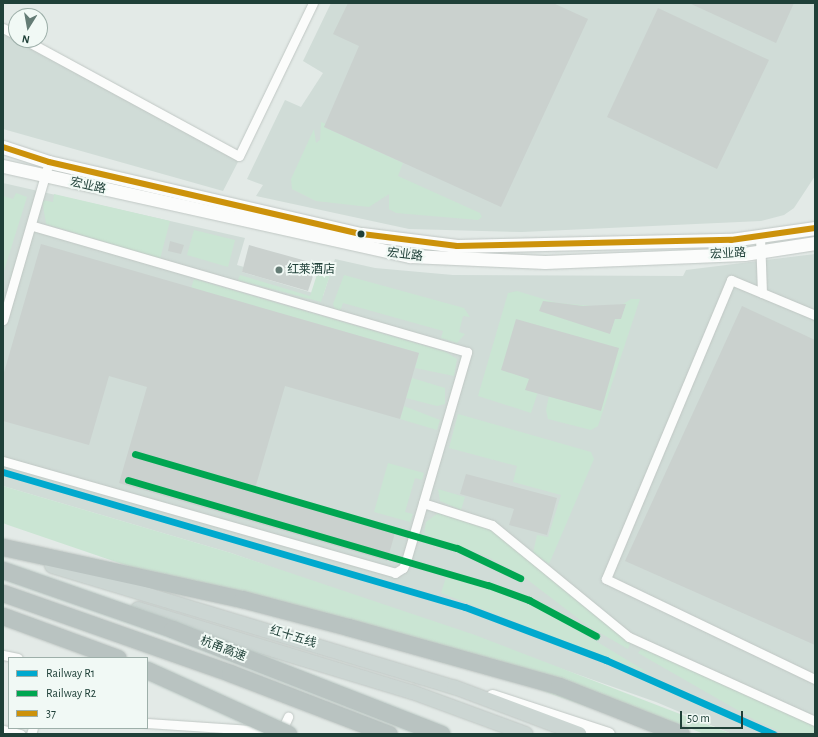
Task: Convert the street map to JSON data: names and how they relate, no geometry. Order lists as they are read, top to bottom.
{
  "streets": {
    "highway": ["杭甬高速"],
    "main road": ["红十五线"],
    "street": ["宏业路"]
  },
  "places": ["红莱酒店"],
  "lines": ["transit line 37", "rail line R2", "rail line R1"],
  "legend": ["Railway R1", "Railway R2", "37"],
  "scale_bar": "50 m",
  "north": "bottom"
}
